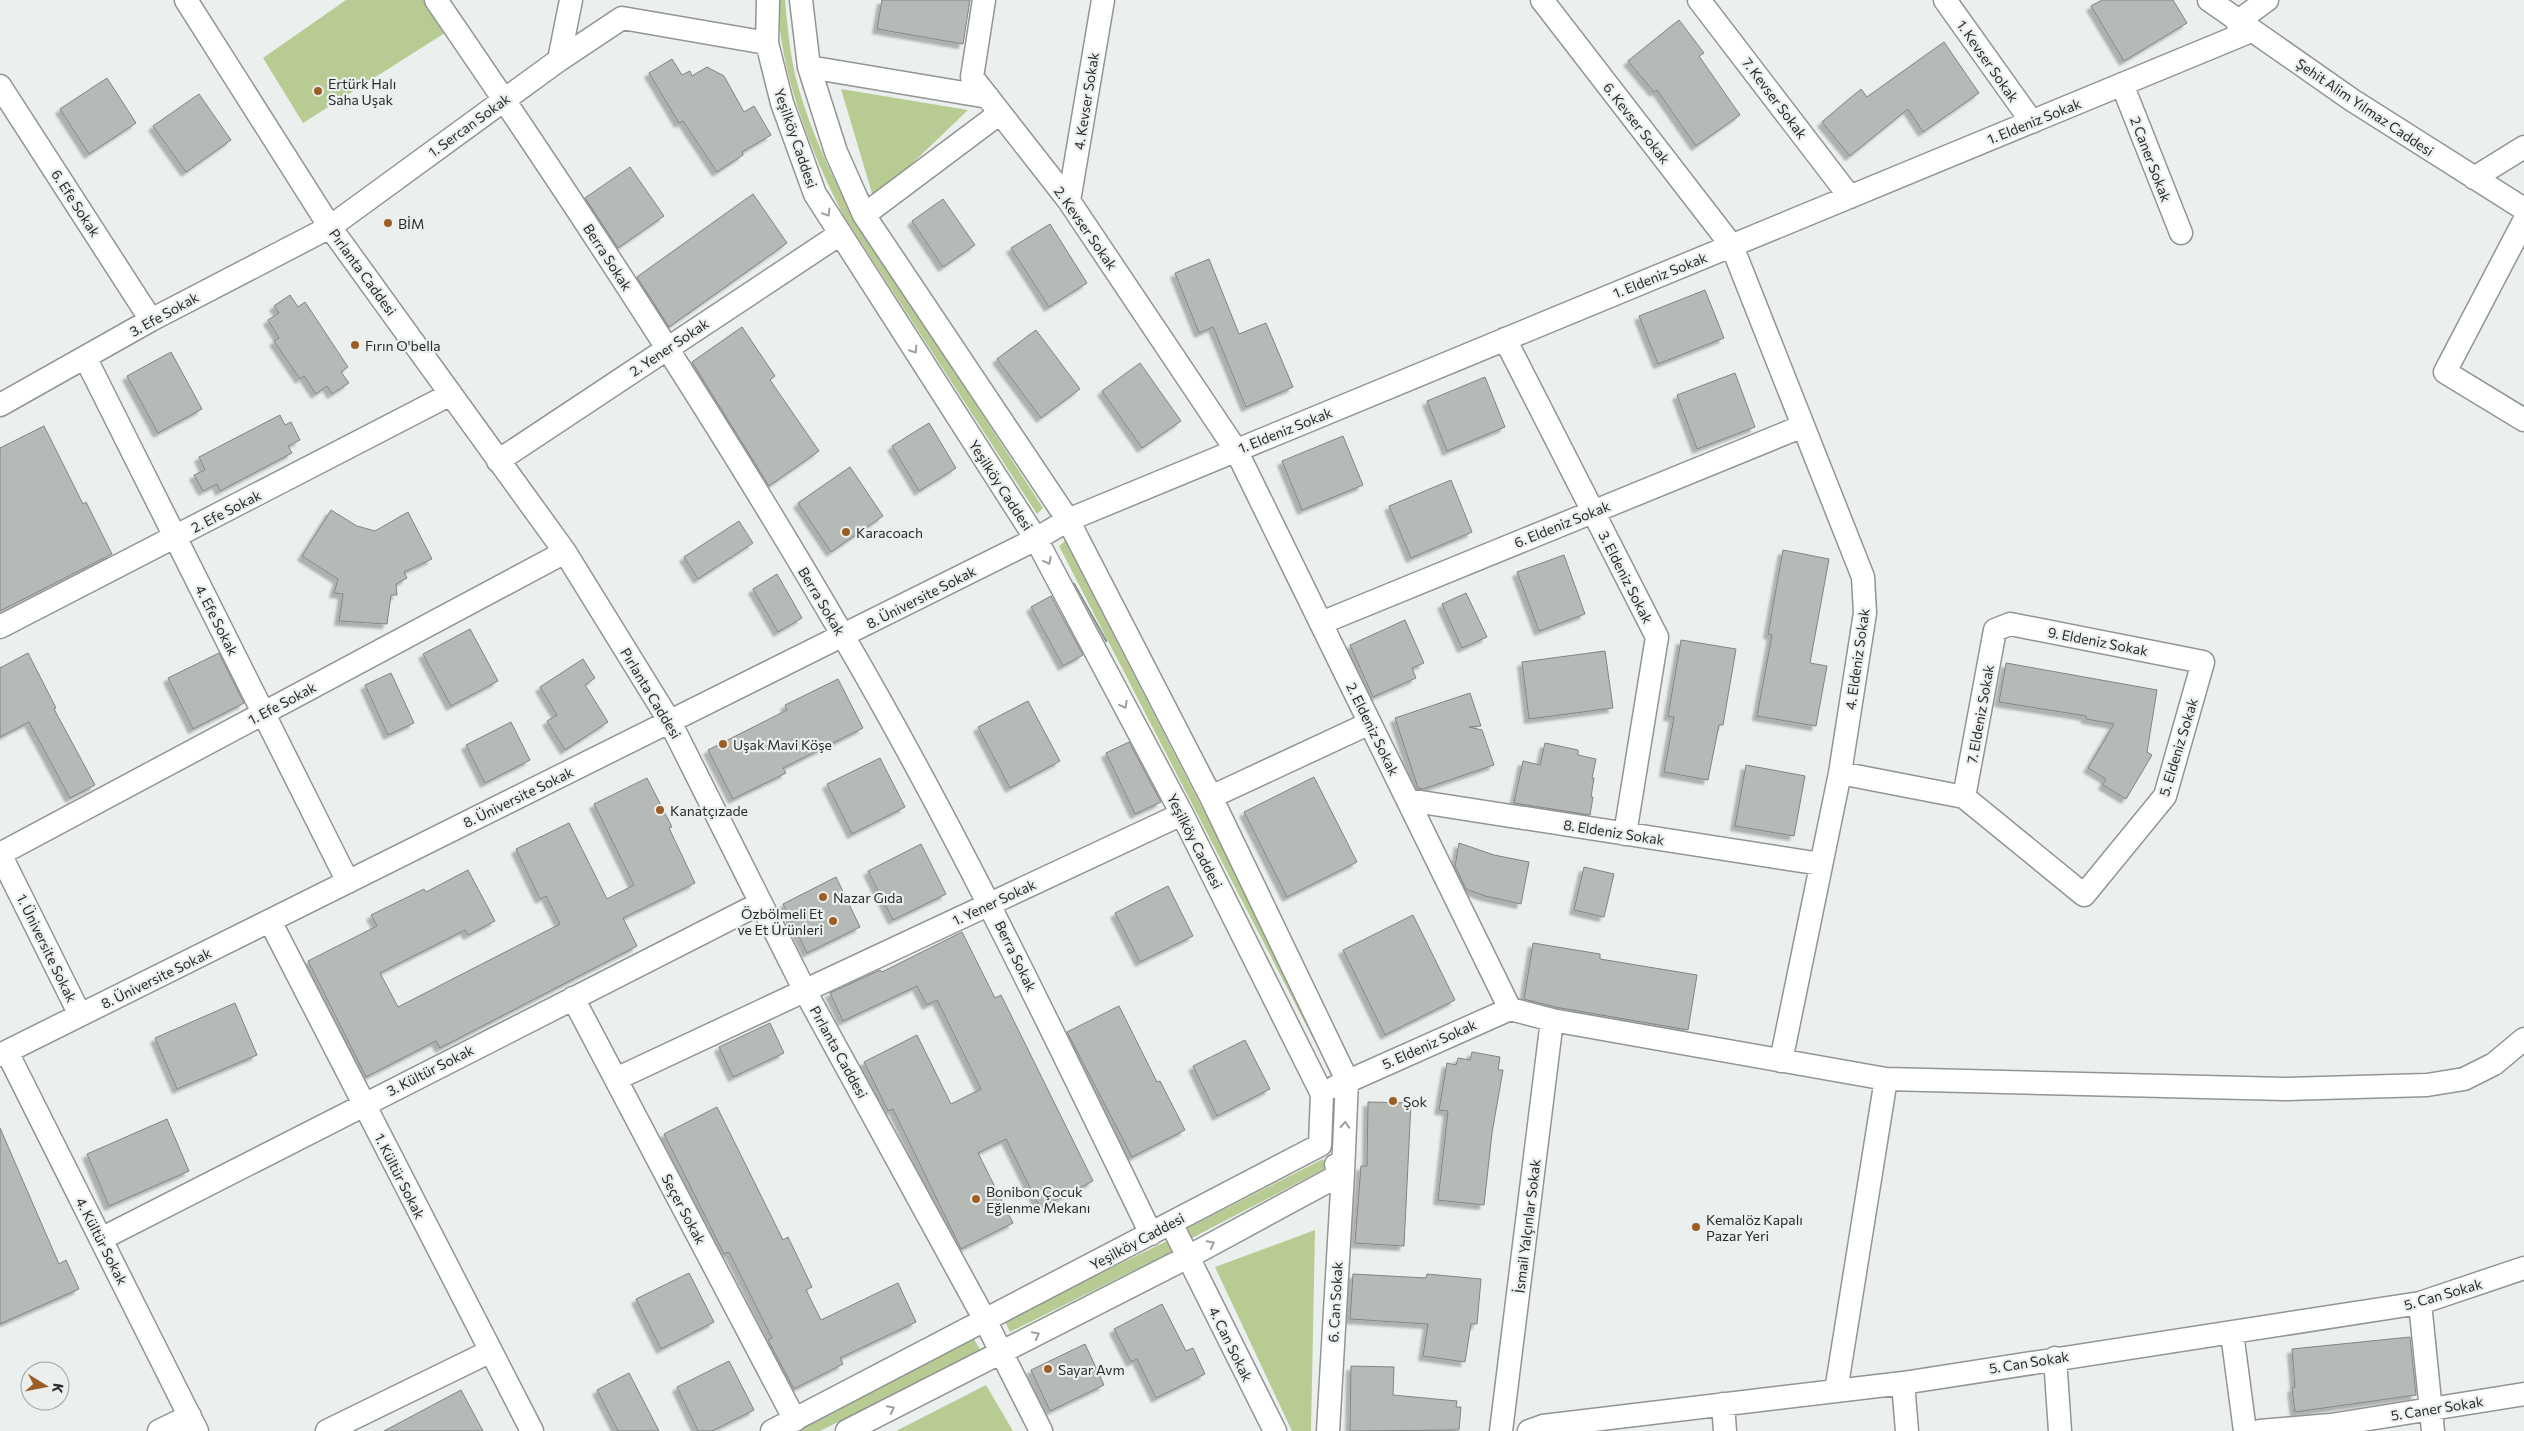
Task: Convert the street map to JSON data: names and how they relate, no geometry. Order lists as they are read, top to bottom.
{
  "streets": {
    "street": [
      "1. Kevser Sokak",
      "7. Kevser Sokak",
      "4. Kevser Sokak",
      "Şehit Alim Yılmaz Caddesi",
      "1. Eldeniz Sokak",
      "6. Kevser Sokak",
      "1. Sercan Sokak",
      "Yeşilköy Caddesi",
      "2 Caner Sokak",
      "6. Efe Sokak",
      "2. Kevser Sokak",
      "Berra Sokak",
      "Pırlanta Caddesi",
      "3. Efe Sokak",
      "2. Yener Sokak",
      "2. Efe Sokak",
      "6. Eldeniz Sokak",
      "3. Eldeniz Sokak",
      "8. Üniversite Sokak",
      "4. Efe Sokak",
      "9. Eldeniz Sokak",
      "4. Eldeniz Sokak",
      "1. Efe Sokak",
      "7. Eldeniz Sokak",
      "2. Eldeniz Sokak",
      "5. Eldeniz Sokak",
      "8. Eldeniz Sokak",
      "1. Yener Sokak",
      "1. Üniversite Sokak",
      "3. Kültür Sokak",
      "1. Kültür Sokak",
      "Seçer Sokak",
      "İsmail Yalçınlar Sokak",
      "4. Kültür Sokak",
      "5. Can Sokak",
      "6. Can Sokak",
      "4. Can Sokak",
      "5. Caner Sokak"
    ]
  },
  "crossings": [
    ["1. Kevser Sokak", "1. Eldeniz Sokak"],
    ["7. Kevser Sokak", "1. Eldeniz Sokak"],
    ["4. Kevser Sokak", "2. Kevser Sokak"],
    ["Şehit Alim Yılmaz Caddesi", "1. Eldeniz Sokak"],
    ["1. Eldeniz Sokak", "6. Kevser Sokak"],
    ["1. Eldeniz Sokak", "Yeşilköy Caddesi"],
    ["1. Eldeniz Sokak", "2 Caner Sokak"],
    ["1. Eldeniz Sokak", "2. Kevser Sokak"],
    ["1. Eldeniz Sokak", "3. Eldeniz Sokak"],
    ["1. Eldeniz Sokak", "8. Üniversite Sokak"],
    ["1. Eldeniz Sokak", "4. Eldeniz Sokak"],
    ["1. Eldeniz Sokak", "2. Eldeniz Sokak"],
    ["6. Kevser Sokak", "4. Eldeniz Sokak"],
    ["1. Sercan Sokak", "Yeşilköy Caddesi"],
    ["1. Sercan Sokak", "Berra Sokak"],
    ["1. Sercan Sokak", "Pırlanta Caddesi"],
    ["1. Sercan Sokak", "3. Efe Sokak"],
    ["Yeşilköy Caddesi", "Berra Sokak"],
    ["Yeşilköy Caddesi", "Pırlanta Caddesi"],
    ["Yeşilköy Caddesi", "2. Yener Sokak"],
    ["Yeşilköy Caddesi", "8. Üniversite Sokak"],
    ["Yeşilköy Caddesi", "5. Eldeniz Sokak"],
    ["Yeşilköy Caddesi", "1. Yener Sokak"],
    ["Yeşilköy Caddesi", "Seçer Sokak"],
    ["Yeşilköy Caddesi", "4. Can Sokak"],
    ["6. Efe Sokak", "3. Efe Sokak"],
    ["2. Kevser Sokak", "2. Eldeniz Sokak"],
    ["Berra Sokak", "2. Yener Sokak"],
    ["Berra Sokak", "8. Üniversite Sokak"],
    ["Berra Sokak", "1. Yener Sokak"],
    ["Pırlanta Caddesi", "3. Efe Sokak"],
    ["Pırlanta Caddesi", "2. Yener Sokak"],
    ["Pırlanta Caddesi", "2. Efe Sokak"],
    ["Pırlanta Caddesi", "8. Üniversite Sokak"],
    ["Pırlanta Caddesi", "1. Efe Sokak"],
    ["Pırlanta Caddesi", "1. Yener Sokak"],
    ["Pırlanta Caddesi", "3. Kültür Sokak"],
    ["3. Efe Sokak", "4. Efe Sokak"],
    ["2. Efe Sokak", "4. Efe Sokak"],
    ["6. Eldeniz Sokak", "3. Eldeniz Sokak"],
    ["6. Eldeniz Sokak", "4. Eldeniz Sokak"],
    ["6. Eldeniz Sokak", "2. Eldeniz Sokak"],
    ["3. Eldeniz Sokak", "8. Eldeniz Sokak"],
    ["8. Üniversite Sokak", "4. Efe Sokak"],
    ["8. Üniversite Sokak", "1. Üniversite Sokak"],
    ["8. Üniversite Sokak", "1. Kültür Sokak"],
    ["8. Üniversite Sokak", "4. Kültür Sokak"],
    ["4. Efe Sokak", "1. Efe Sokak"],
    ["9. Eldeniz Sokak", "7. Eldeniz Sokak"],
    ["9. Eldeniz Sokak", "5. Eldeniz Sokak"],
    ["4. Eldeniz Sokak", "8. Eldeniz Sokak"],
    ["1. Efe Sokak", "1. Üniversite Sokak"],
    ["7. Eldeniz Sokak", "5. Eldeniz Sokak"],
    ["2. Eldeniz Sokak", "5. Eldeniz Sokak"],
    ["2. Eldeniz Sokak", "8. Eldeniz Sokak"],
    ["1. Yener Sokak", "Seçer Sokak"],
    ["3. Kültür Sokak", "1. Kültür Sokak"],
    ["3. Kültür Sokak", "Seçer Sokak"],
    ["3. Kültür Sokak", "4. Kültür Sokak"]
  ],
  "places": [
    "Ertürk Halı Saha Uşak",
    "BİM",
    "Fırın O'bella",
    "Karacoach",
    "Uşak Mavi Köşe",
    "Kanatçızade",
    "Nazar Gıda",
    "Özbölmeli Et ve Et Ürünleri",
    "Şok",
    "Bonibon Çocuk Eğlenme Mekanı",
    "Kemalöz Kapalı Pazar Yeri",
    "Sayar Avm"
  ],
  "north": "right"
}
